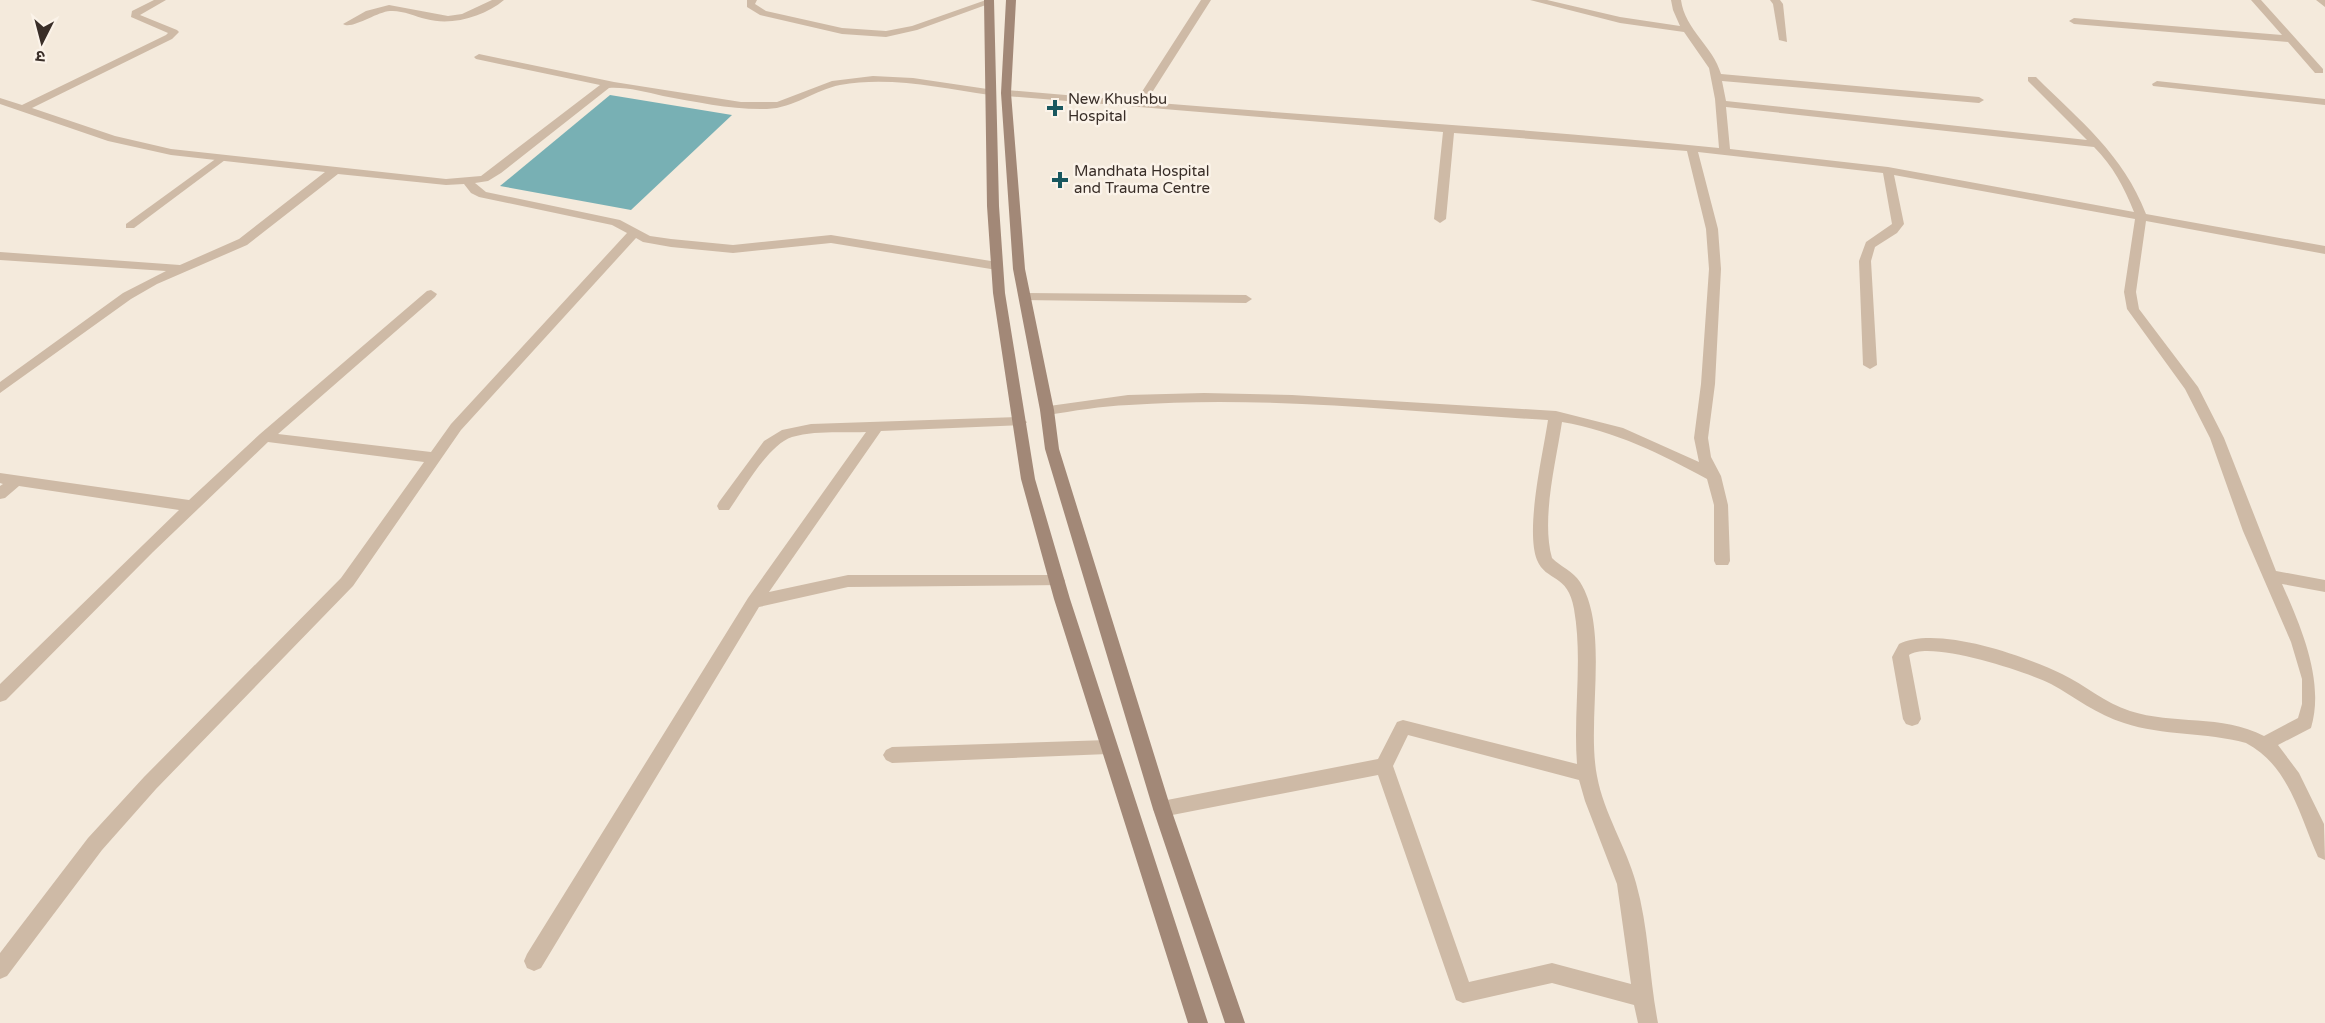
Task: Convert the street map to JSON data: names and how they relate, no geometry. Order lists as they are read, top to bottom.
{
  "places": {
    "health": ["New Khushbu Hospital", "Mandhata Hospital and Trauma Centre"]
  },
  "north": "bottom"
}
